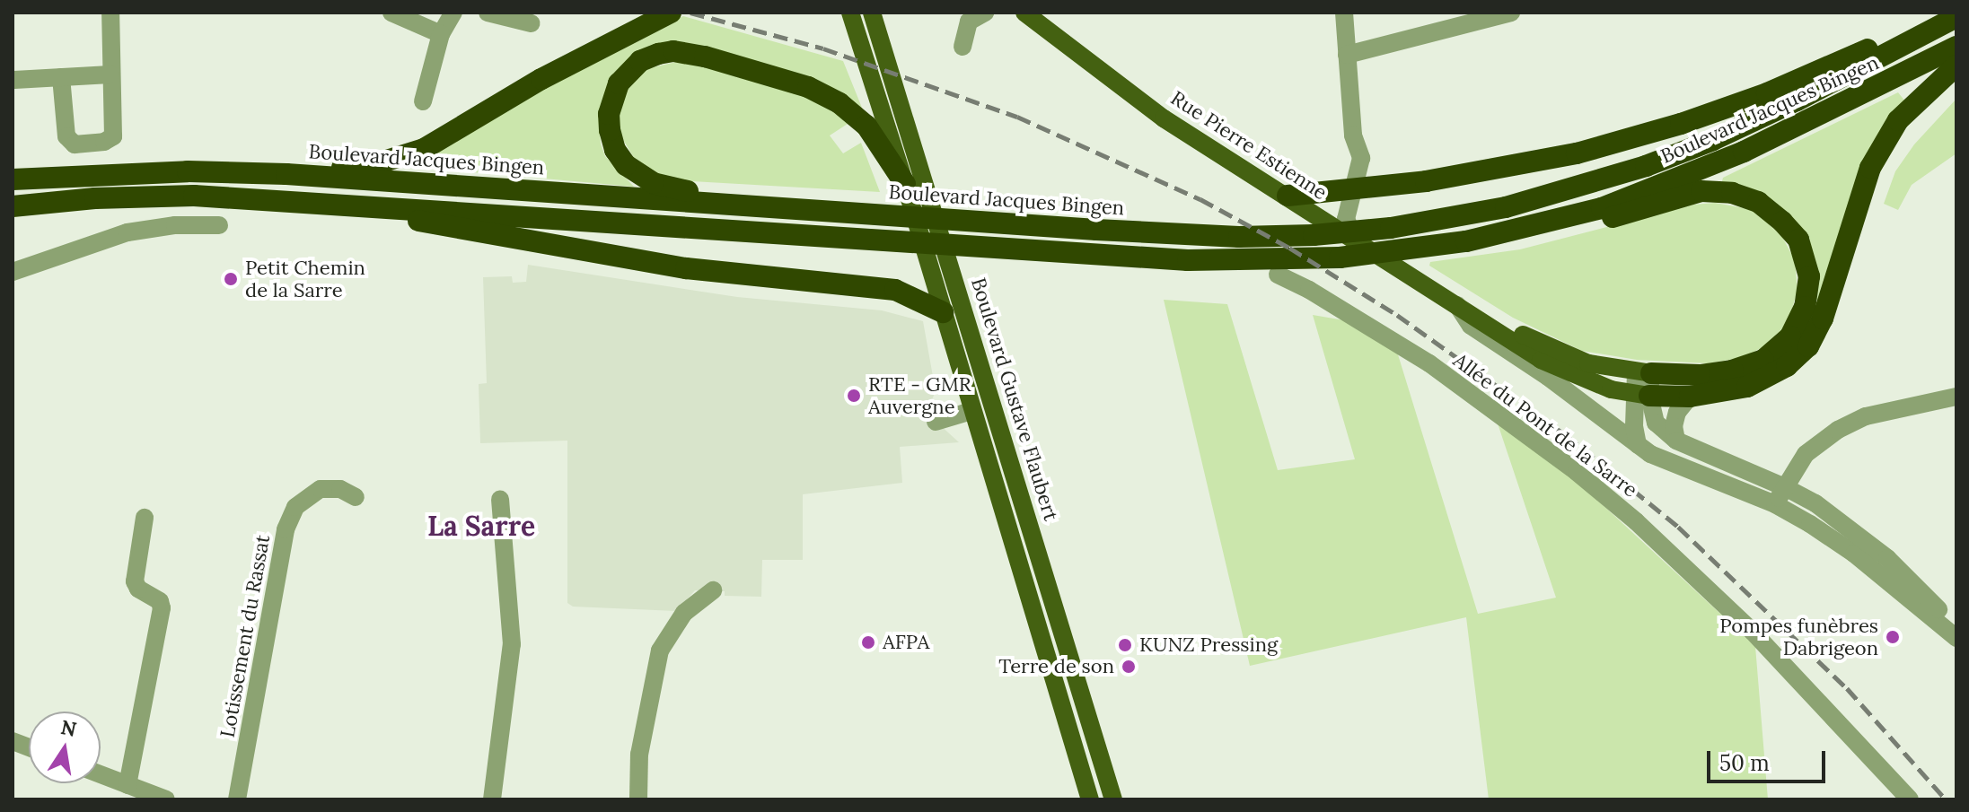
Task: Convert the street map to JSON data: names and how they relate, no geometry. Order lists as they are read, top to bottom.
{
  "streets": {
    "highway": ["Boulevard Jacques Bingen"],
    "main road": ["Rue Pierre Estienne", "Boulevard Gustave Flaubert"],
    "street": ["Allée du Pont de la Sarre", "Lotissement du Rassat"]
  },
  "districts": ["La Sarre"],
  "places": [
    "Petit Chemin de la Sarre",
    "RTE - GMR Auvergne",
    "Pompes funèbres Dabrigeon",
    "AFPA",
    "KUNZ Pressing",
    "Terre de son"
  ],
  "scale_bar": "50 m",
  "north": "top"
}
